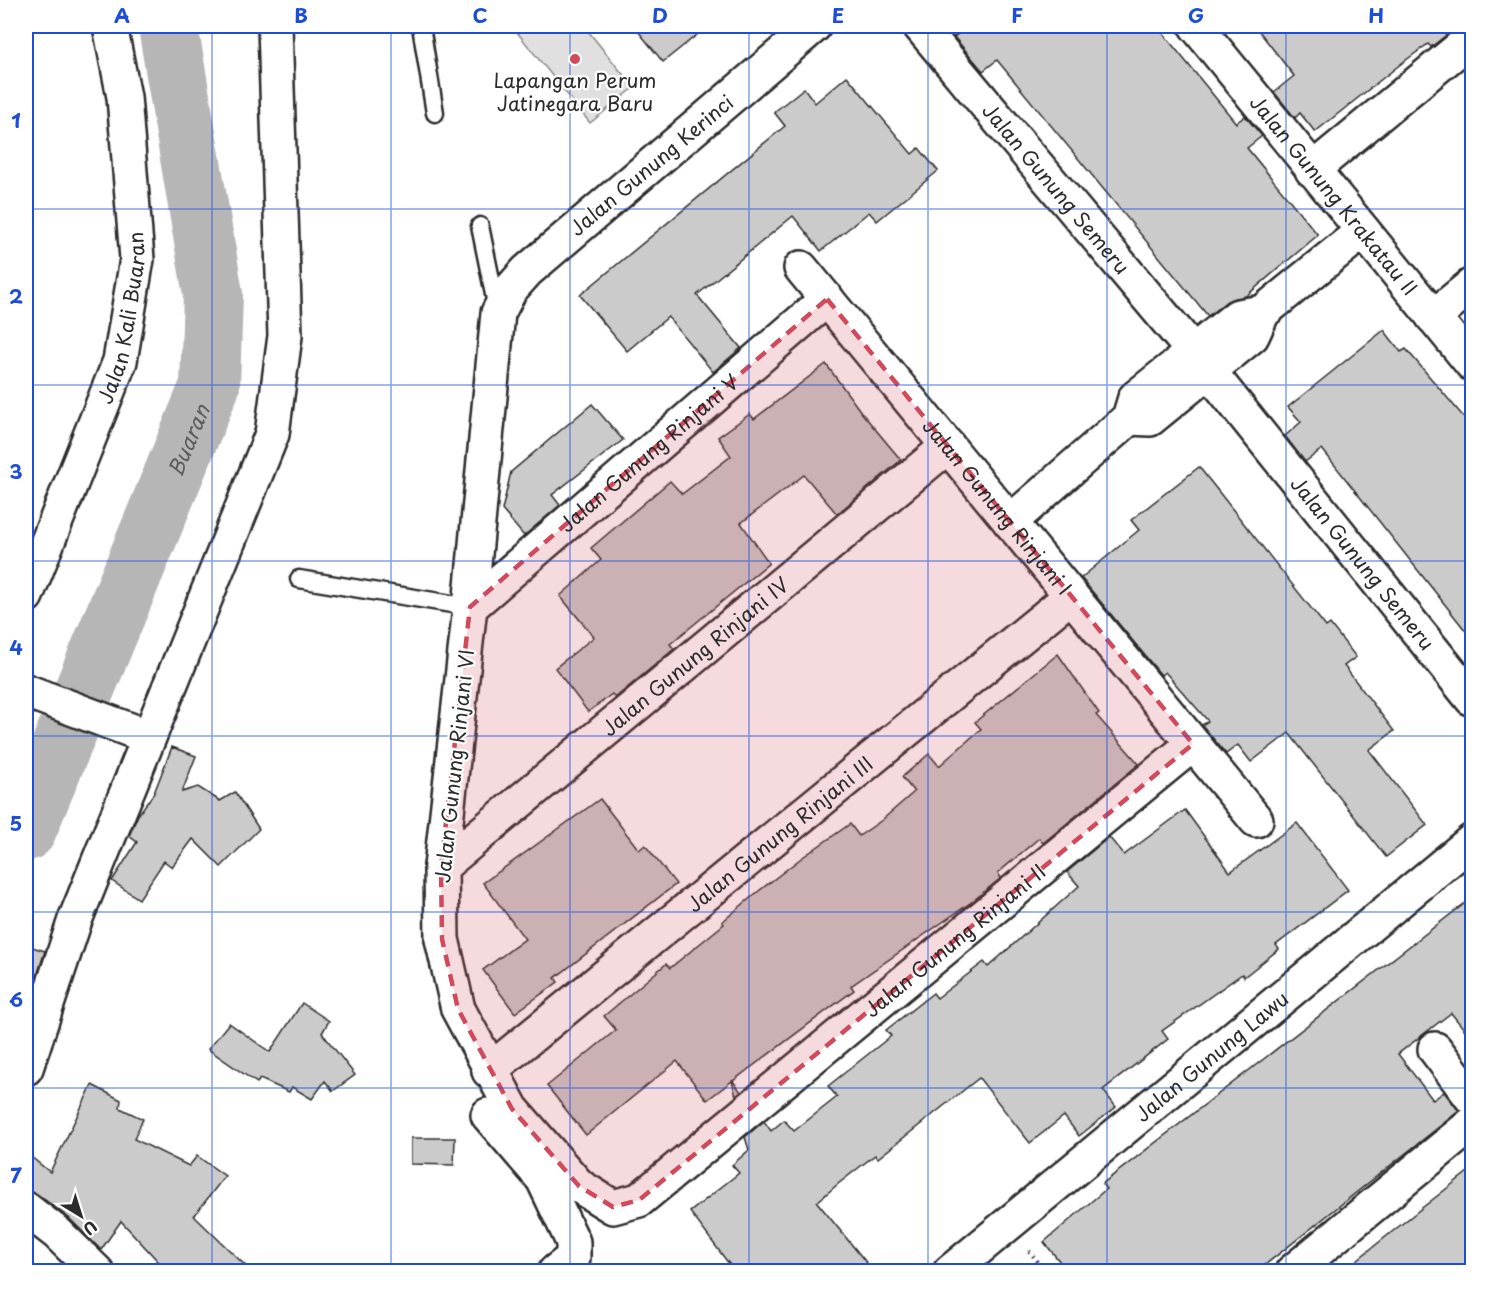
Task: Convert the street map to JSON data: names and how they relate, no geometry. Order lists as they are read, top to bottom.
{
  "streets": {
    "street": [
      "Jalan Gunung Kerinci",
      "Jalan Gunung Semeru",
      "Jalan Gunung Krakatau II",
      "Jalan Kali Buaran",
      "Jalan Gunung Rinjani V",
      "Jalan Gunung Rinjani I",
      "Jalan Gunung Rinjani IV",
      "Jalan Gunung Rinjani VI",
      "Jalan Gunung Rinjani III",
      "Jalan Gunung Rinjani II",
      "Jalan Gunung Lawu"
    ]
  },
  "crossings": [
    ["Jalan Gunung Kerinci", "Jalan Gunung Rinjani VI"],
    ["Jalan Gunung Rinjani V", "Jalan Gunung Rinjani I"],
    ["Jalan Gunung Rinjani V", "Jalan Gunung Rinjani VI"],
    ["Jalan Gunung Rinjani I", "Jalan Gunung Rinjani IV"],
    ["Jalan Gunung Rinjani I", "Jalan Gunung Rinjani III"],
    ["Jalan Gunung Rinjani I", "Jalan Gunung Rinjani II"],
    ["Jalan Gunung Rinjani IV", "Jalan Gunung Rinjani VI"],
    ["Jalan Gunung Rinjani VI", "Jalan Gunung Rinjani III"],
    ["Jalan Gunung Rinjani VI", "Jalan Gunung Rinjani II"]
  ],
  "water": ["Buaran"],
  "places": ["Lapangan Perum Jatinegara Baru"],
  "north": "bottom right",
  "grid": {
    "columns": [
      "A",
      "B",
      "C",
      "D",
      "E",
      "F",
      "G",
      "H"
    ],
    "rows": [
      "1",
      "2",
      "3",
      "4",
      "5",
      "6",
      "7"
    ]
  }
}
